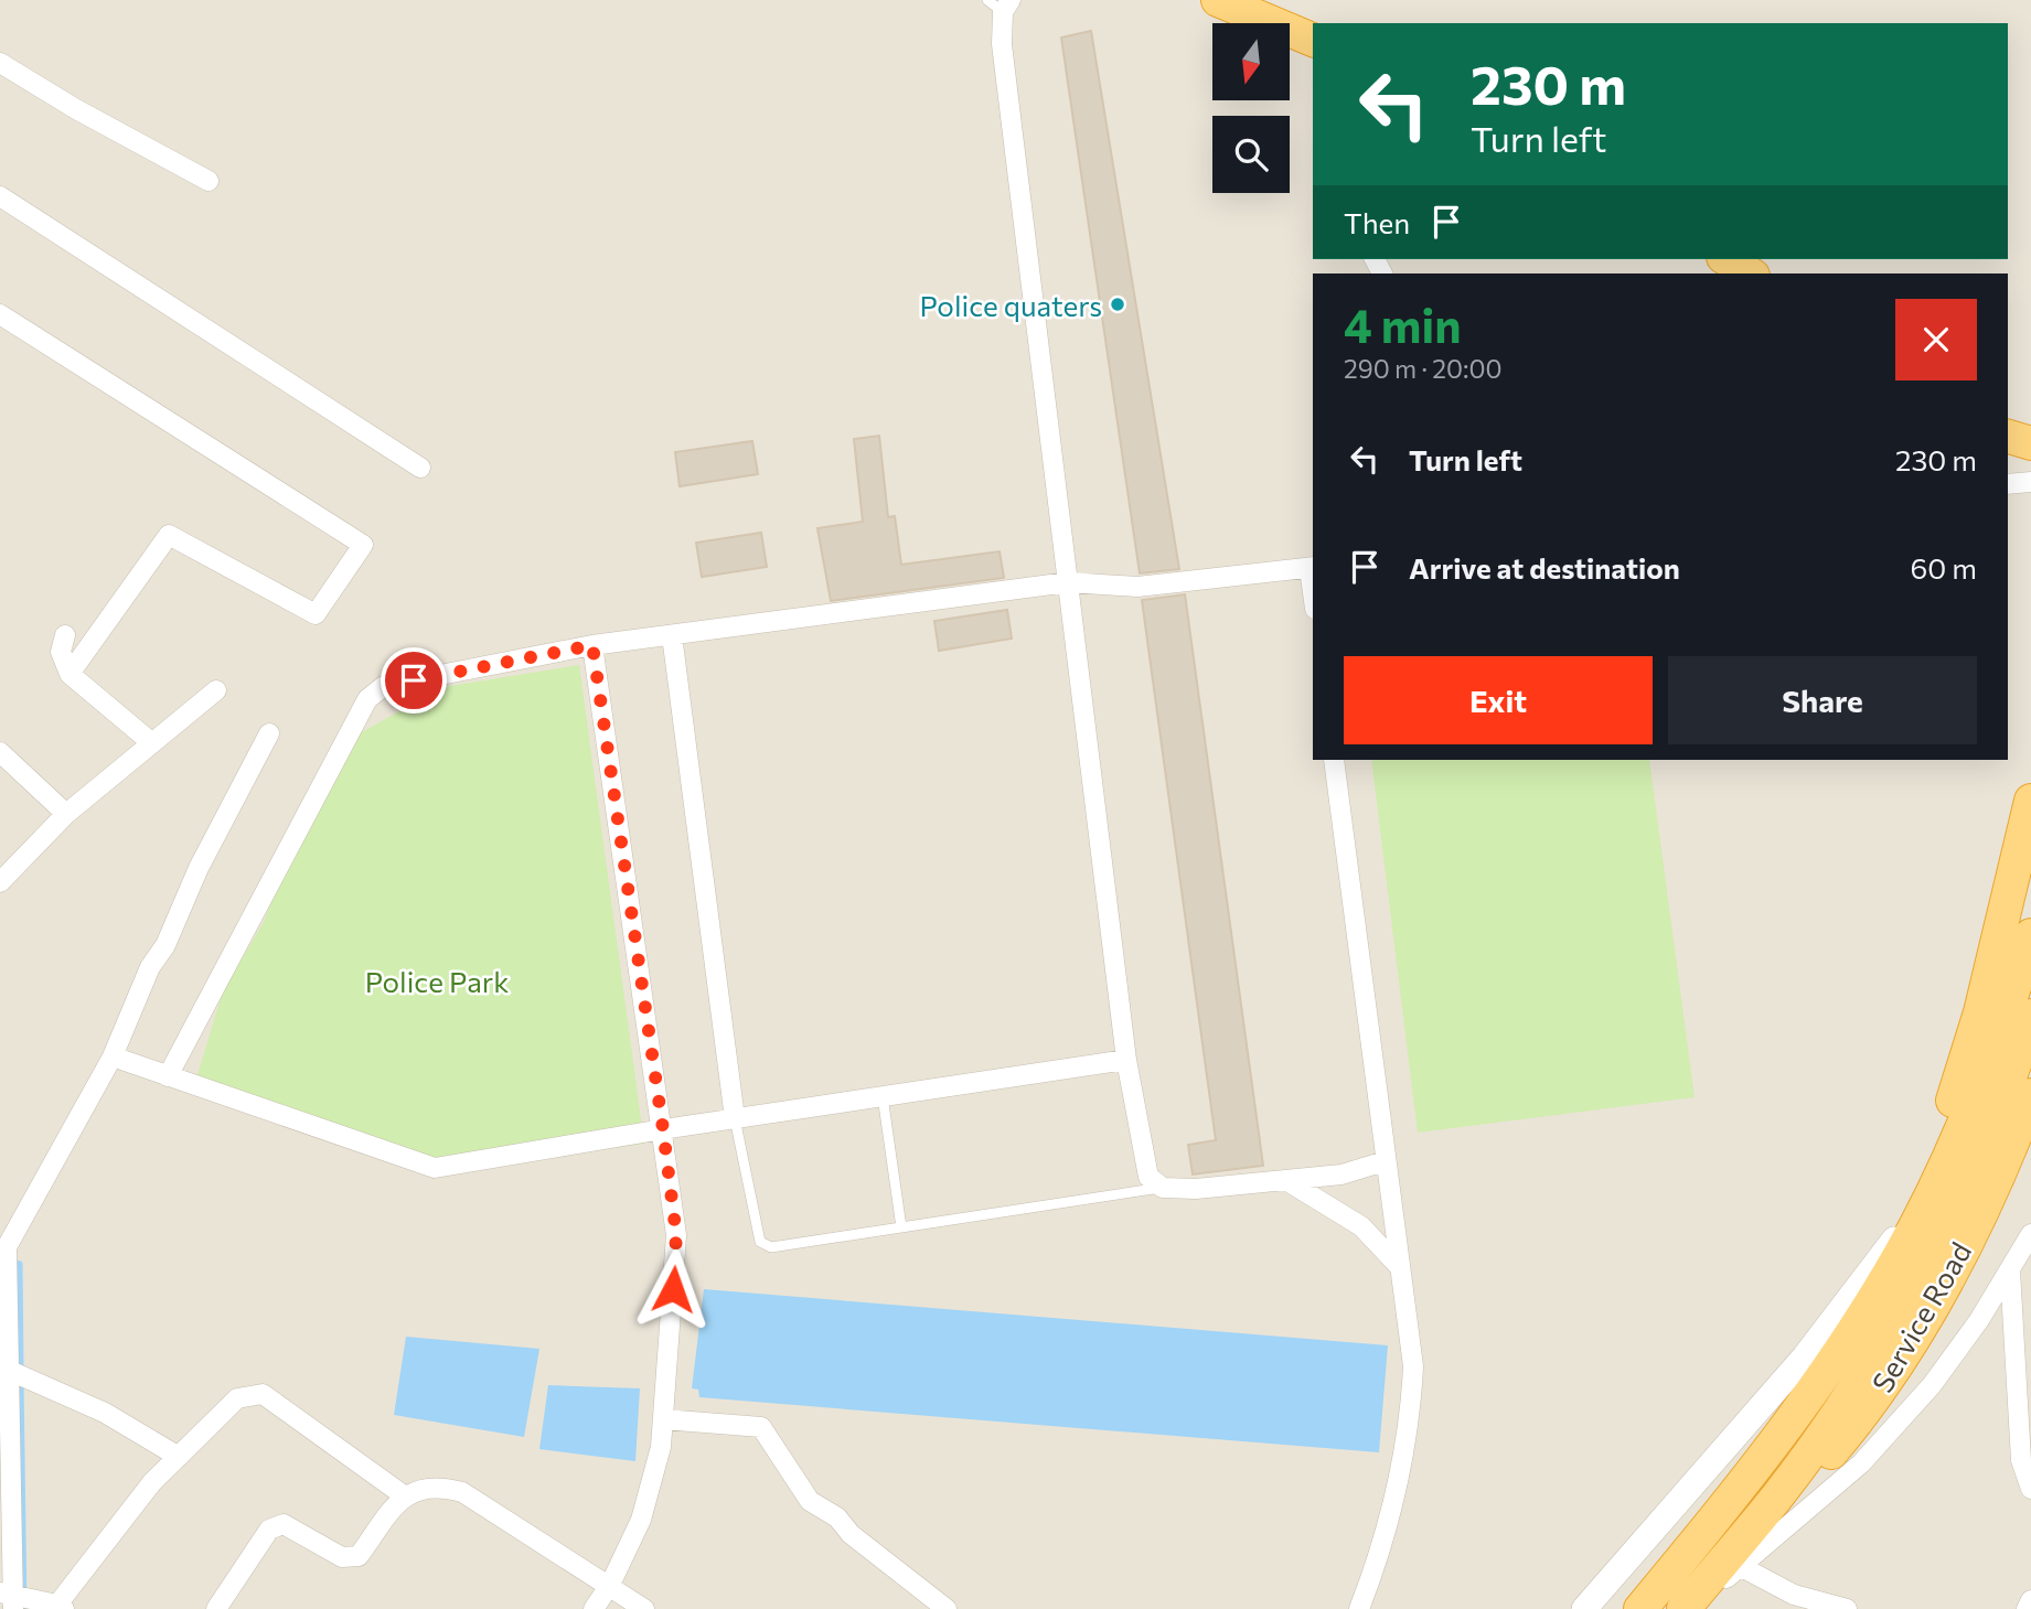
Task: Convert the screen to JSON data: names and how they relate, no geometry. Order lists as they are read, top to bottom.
{
  "streets": {
    "highway": ["Service Road"]
  },
  "parks": ["Police Park"],
  "places": ["Police quaters"],
  "north": "bottom",
  "page": {
    "turn": ["230 m", "Turn left"],
    "then": "Then",
    "heading": ["4 min", "290 m · 20:00"],
    "list": [
      {
        "name": "Turn left",
        "value": "230 m"
      },
      {
        "name": "Arrive at destination",
        "value": "60 m"
      }
    ],
    "buttons": ["Exit", "Share"]
  }
}
